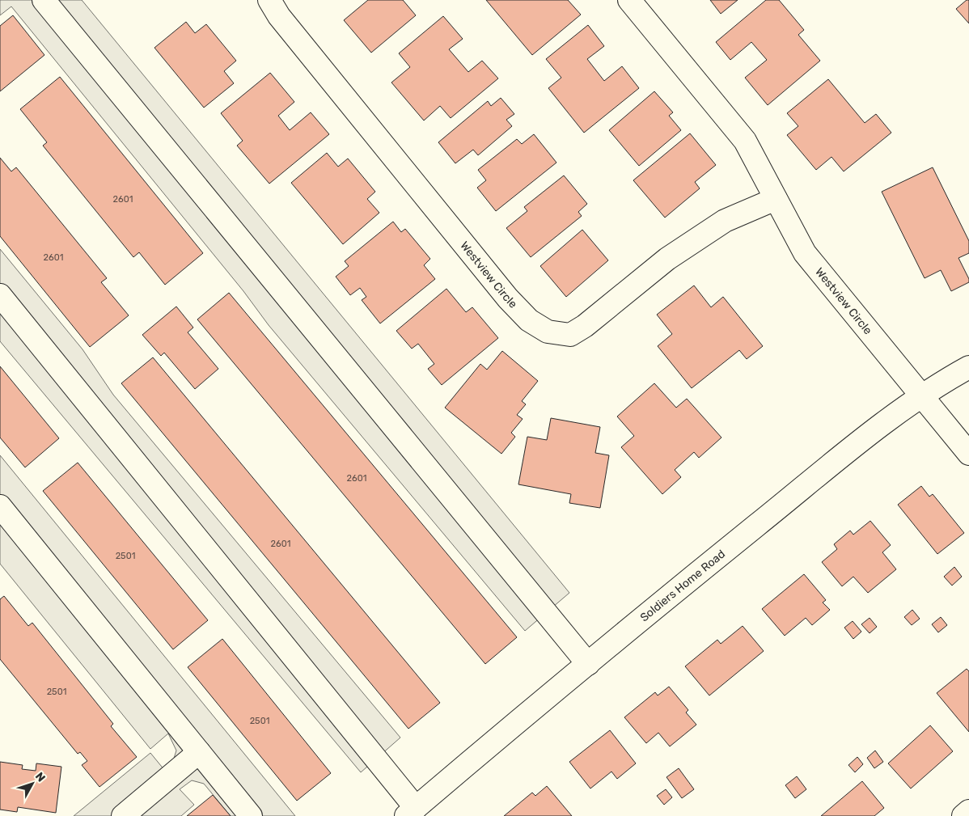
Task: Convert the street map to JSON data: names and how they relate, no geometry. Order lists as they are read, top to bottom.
{
  "streets": {
    "street": ["Westview Circle", "Soldiers Home Road"]
  },
  "crossings": [
    ["Westview Circle", "Soldiers Home Road"]
  ],
  "house_numbers": [
    "2601",
    "2601",
    "2601",
    "2601",
    "2501",
    "2501",
    "2501"
  ],
  "north": "top right"
}
